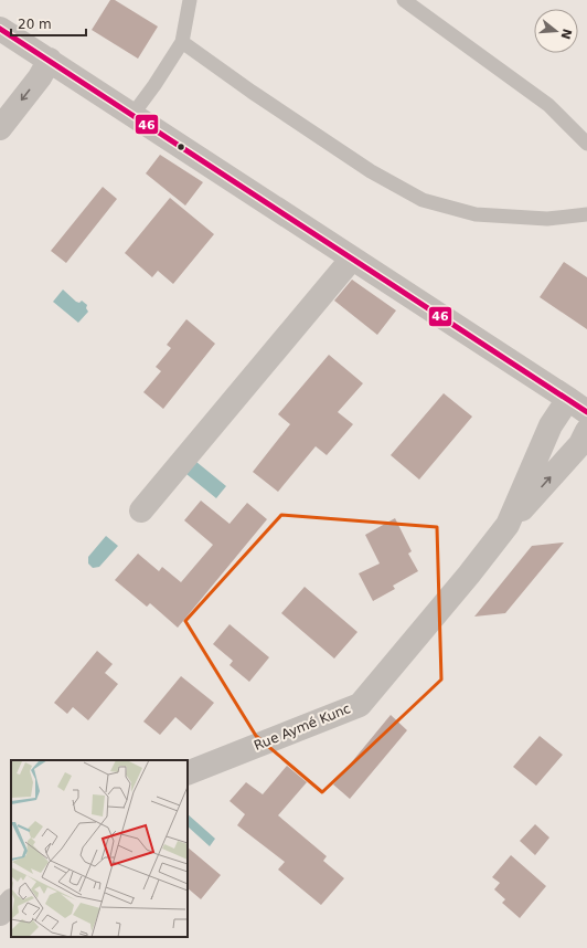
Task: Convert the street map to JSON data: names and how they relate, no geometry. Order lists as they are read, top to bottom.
{
  "streets": {
    "street": ["Rue Aymé Kunc"]
  },
  "lines": ["transit line 46"],
  "scale_bar": "20 m",
  "north": "right"
}
